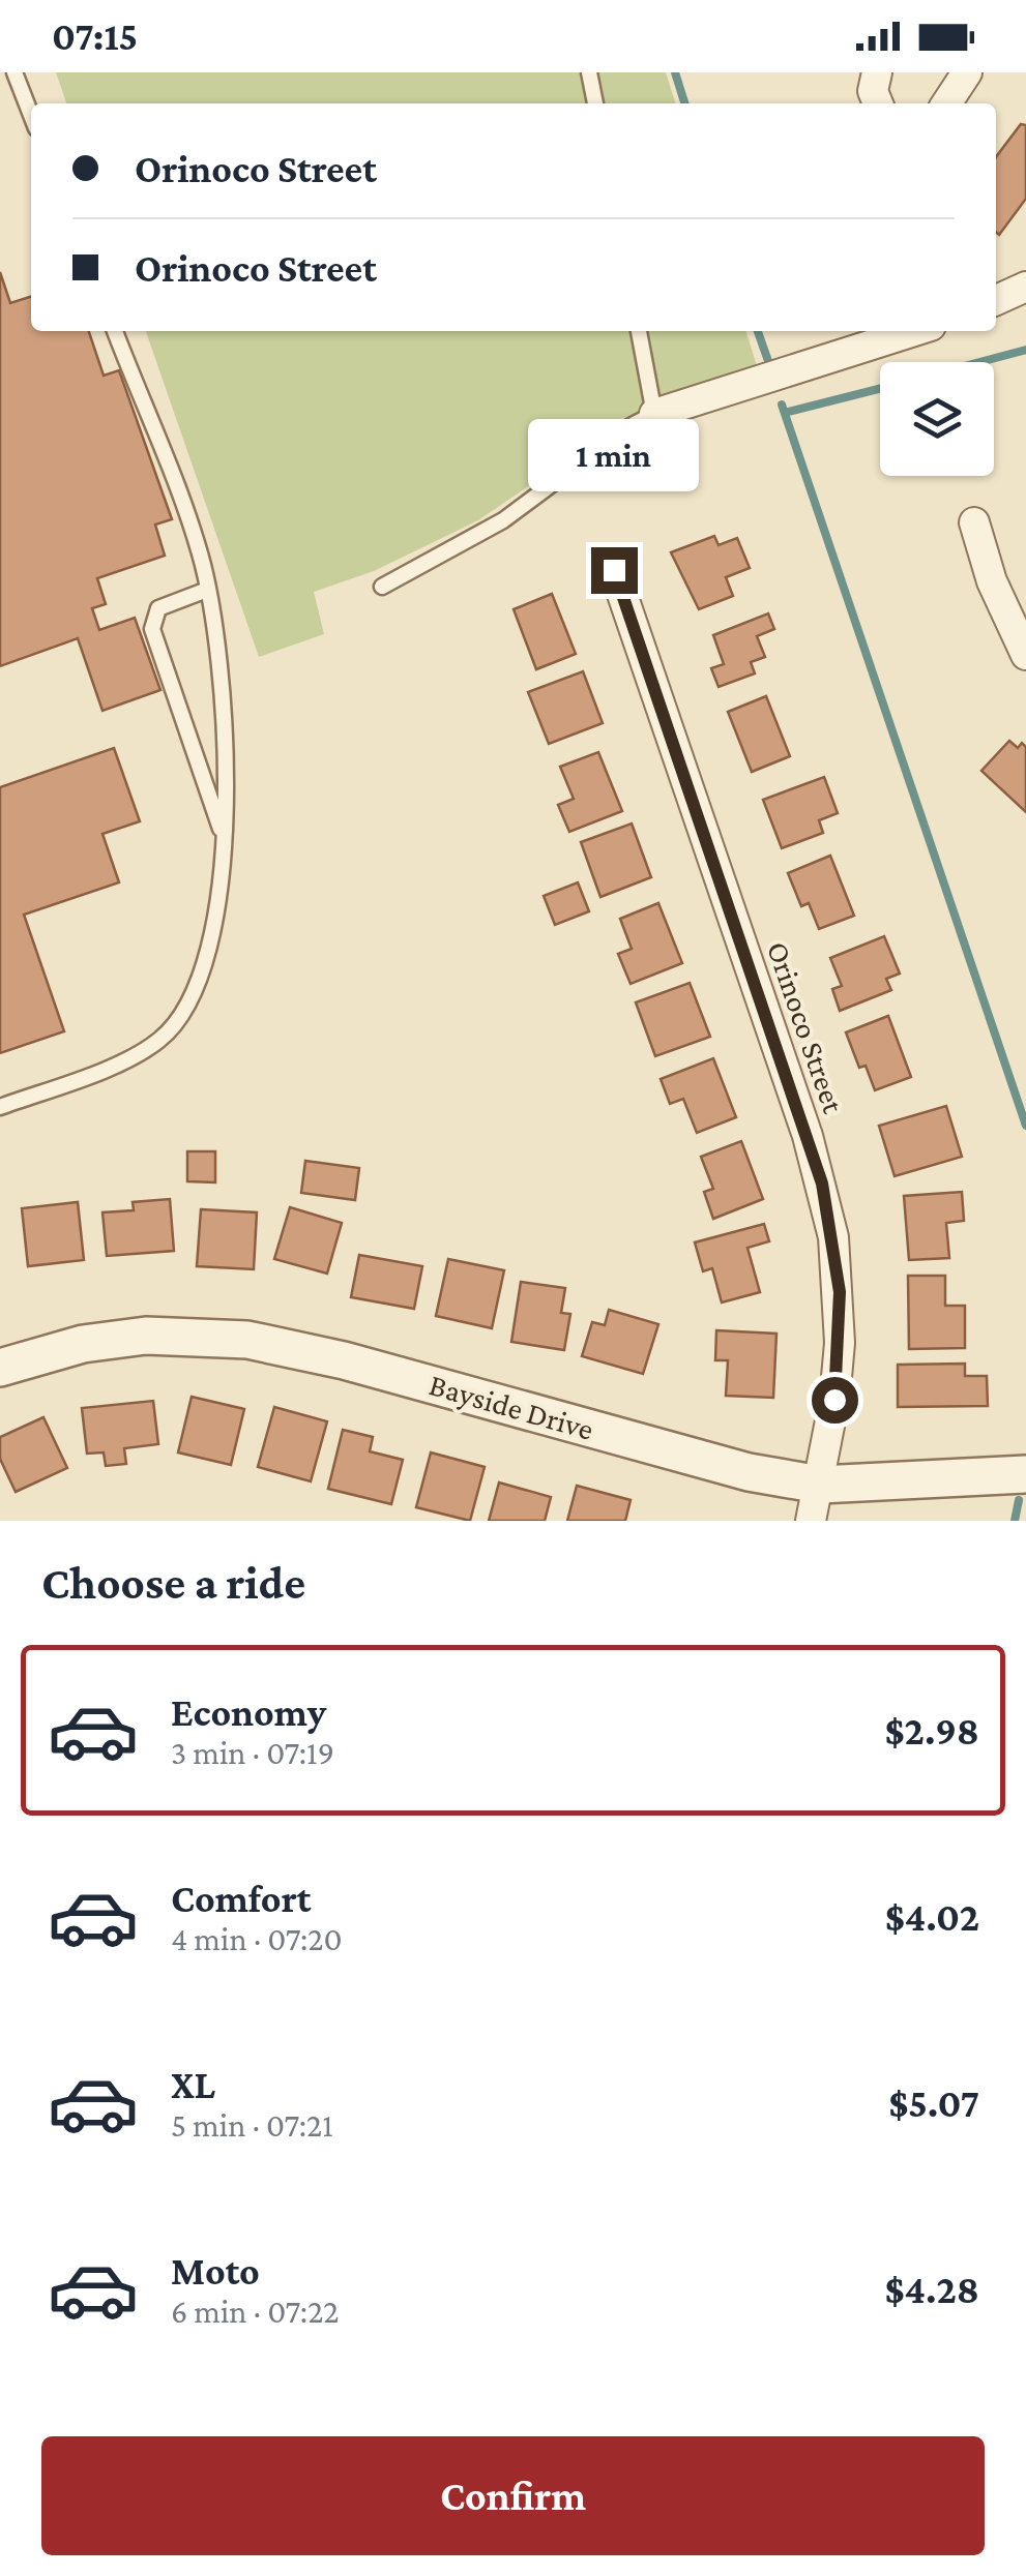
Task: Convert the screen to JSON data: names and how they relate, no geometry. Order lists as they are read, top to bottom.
{
  "streets": {
    "street": ["Orinoco Street", "Bayside Drive"]
  },
  "crossings": [
    ["Orinoco Street", "Bayside Drive"]
  ],
  "page": {
    "status": "07:15",
    "banner": ["Orinoco Street", "Orinoco Street"],
    "bubble": "1 min",
    "heading": "Choose a ride",
    "list": [
      {
        "name": "Economy",
        "note": "3 min · 07:19",
        "value": "$2.98"
      },
      {
        "name": "Comfort",
        "note": "4 min · 07:20",
        "value": "$4.02"
      },
      {
        "name": "XL",
        "note": "5 min · 07:21",
        "value": "$5.07"
      },
      {
        "name": "Moto",
        "note": "6 min · 07:22",
        "value": "$4.28"
      }
    ],
    "buttons": "Confirm"
  }
}
